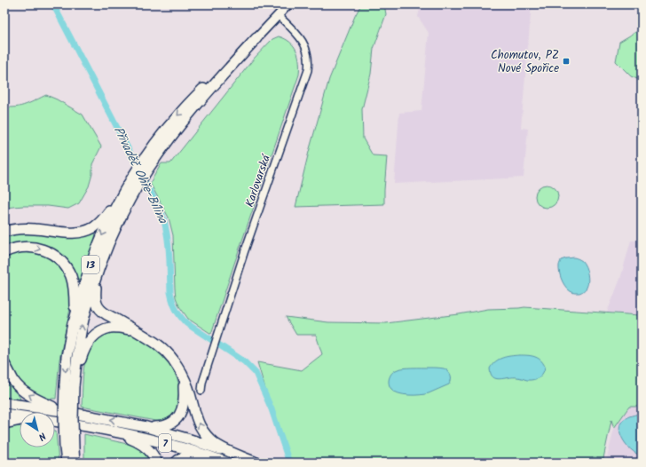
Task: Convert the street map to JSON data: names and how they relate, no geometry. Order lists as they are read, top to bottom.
{
  "streets": {
    "highway": ["13", "7"],
    "street": ["Karlovarská"]
  },
  "crossings": [
    ["Karlovarská", "13"]
  ],
  "water": ["Přivaděč Ohře-Bílina"],
  "places": {
    "transit": ["Chomutov, PZ Nové Spořice"]
  },
  "north": "bottom right"
}
